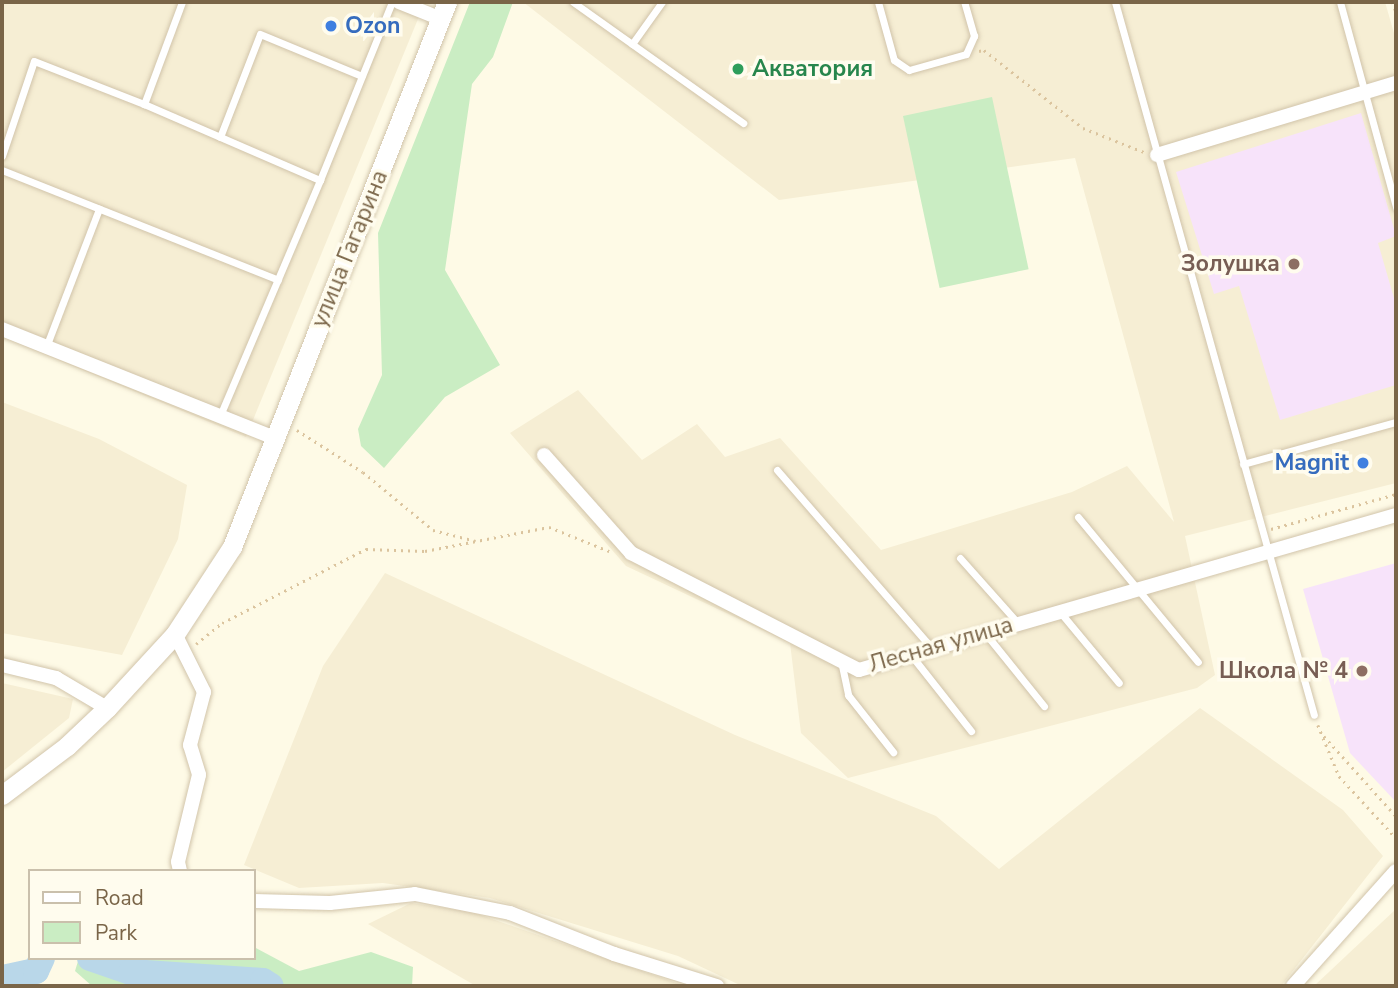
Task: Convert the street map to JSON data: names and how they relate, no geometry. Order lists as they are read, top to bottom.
{
  "streets": {
    "street": ["улица Гагарина", "Лесная улица"]
  },
  "places": [
    "Ozon",
    "Акватория",
    "Золушка",
    "Magnit",
    "Школа № 4"
  ],
  "legend": ["Road", "Park"]
}
